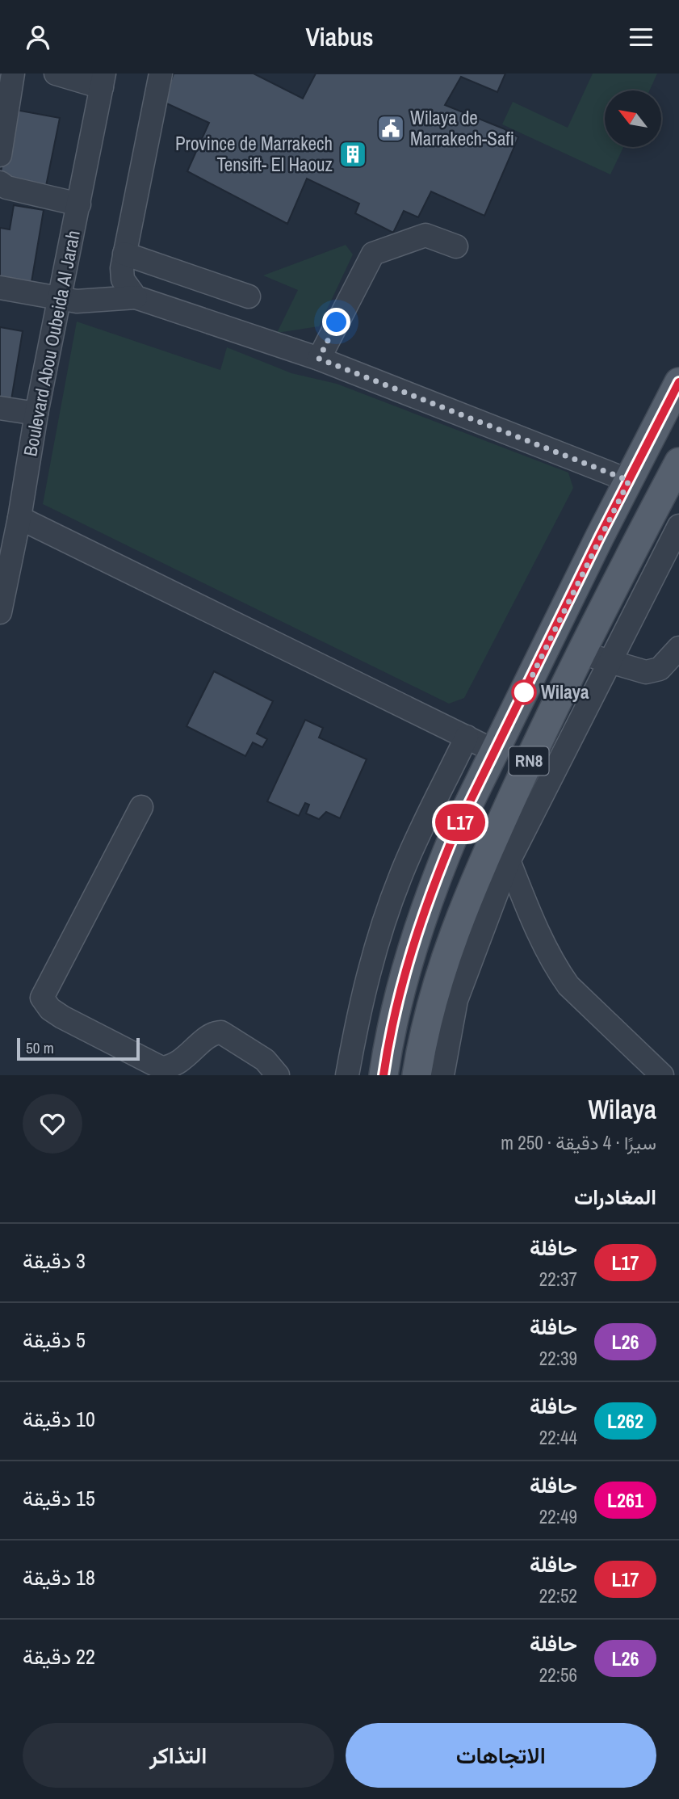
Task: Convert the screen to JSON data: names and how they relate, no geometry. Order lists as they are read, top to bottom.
{
  "streets": {
    "main road": ["RN8"],
    "street": ["Boulevard Abou Oubeida Al Jarah"]
  },
  "places": {
    "public building": ["Wilaya de Marrakech-Safi"],
    "building": ["Province de Marrakech Tensift- El Haouz"],
    "other": ["Wilaya"]
  },
  "lines": ["bus line L17"],
  "scale_bar": "50 m",
  "north": "top left",
  "page": {
    "header": "Viabus",
    "on_map": "L17",
    "scale": "50 m",
    "heading": [
      ["Wilaya", "سيرًا · 4 دقيقة · 250 m"],
      "المغادرات"
    ],
    "list": [
      {
        "mark": "L17",
        "name": "حافلة",
        "note": "22:37",
        "value": "3 دقيقة"
      },
      {
        "mark": "L26",
        "name": "حافلة",
        "note": "22:39",
        "value": "5 دقيقة"
      },
      {
        "mark": "L262",
        "name": "حافلة",
        "note": "22:44",
        "value": "10 دقيقة"
      },
      {
        "mark": "L261",
        "name": "حافلة",
        "note": "22:49",
        "value": "15 دقيقة"
      },
      {
        "mark": "L17",
        "name": "حافلة",
        "note": "22:52",
        "value": "18 دقيقة"
      },
      {
        "mark": "L26",
        "name": "حافلة",
        "note": "22:56",
        "value": "22 دقيقة"
      }
    ],
    "buttons": ["الاتجاهات", "التذاكر"]
  }
}
